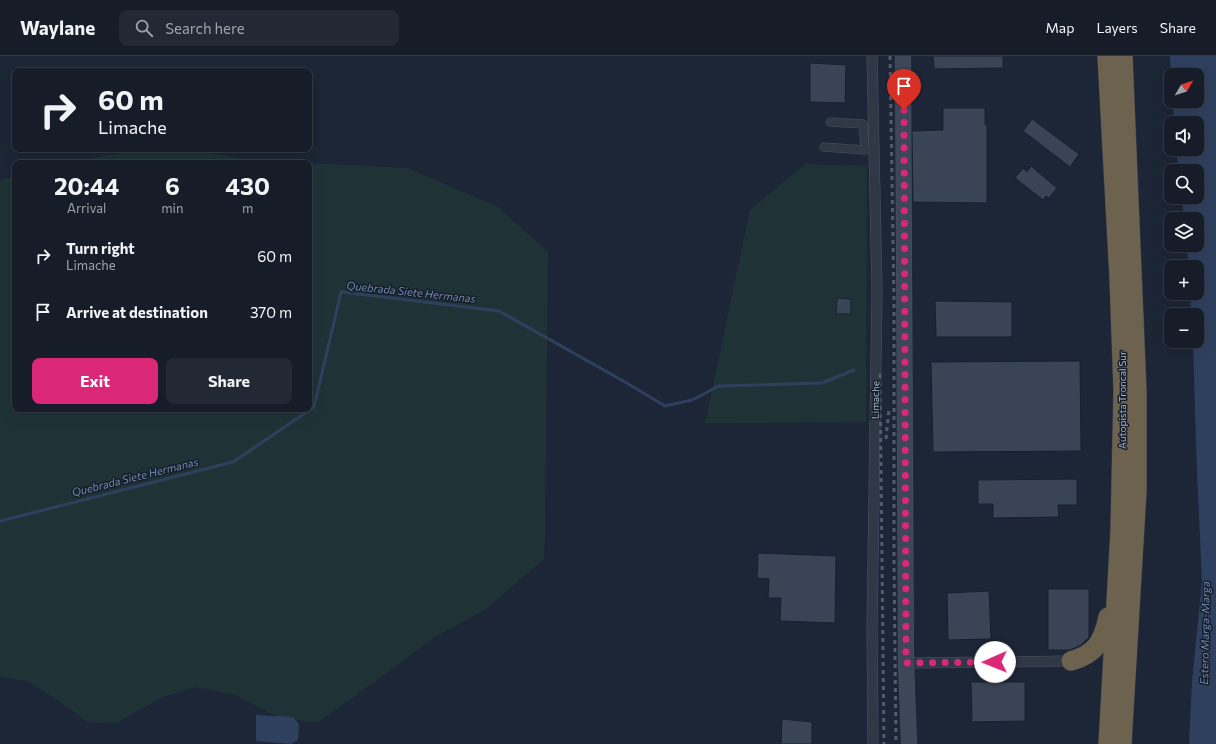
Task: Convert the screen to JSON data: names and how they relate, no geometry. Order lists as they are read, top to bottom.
{
  "streets": {
    "highway": ["Autopista Troncal Sur"],
    "street": ["Limache"]
  },
  "water": ["Quebrada Siete Hermanas", "Estero Marga-Marga"],
  "north": "top right",
  "page": {
    "header": "Waylane",
    "search": "Search here",
    "nav": ["Map", "Layers", "Share"],
    "map_buttons": ["+", "−"],
    "turn": ["60 m", "Limache"],
    "eta": [
      "20:44",
      "Arrival",
      "6",
      "min",
      "430",
      "m"
    ],
    "list": [
      {
        "name": "Turn right",
        "note": "Limache",
        "value": "60 m"
      },
      {
        "name": "Arrive at destination",
        "value": "370 m"
      }
    ],
    "buttons": ["Exit", "Share"]
  }
}
